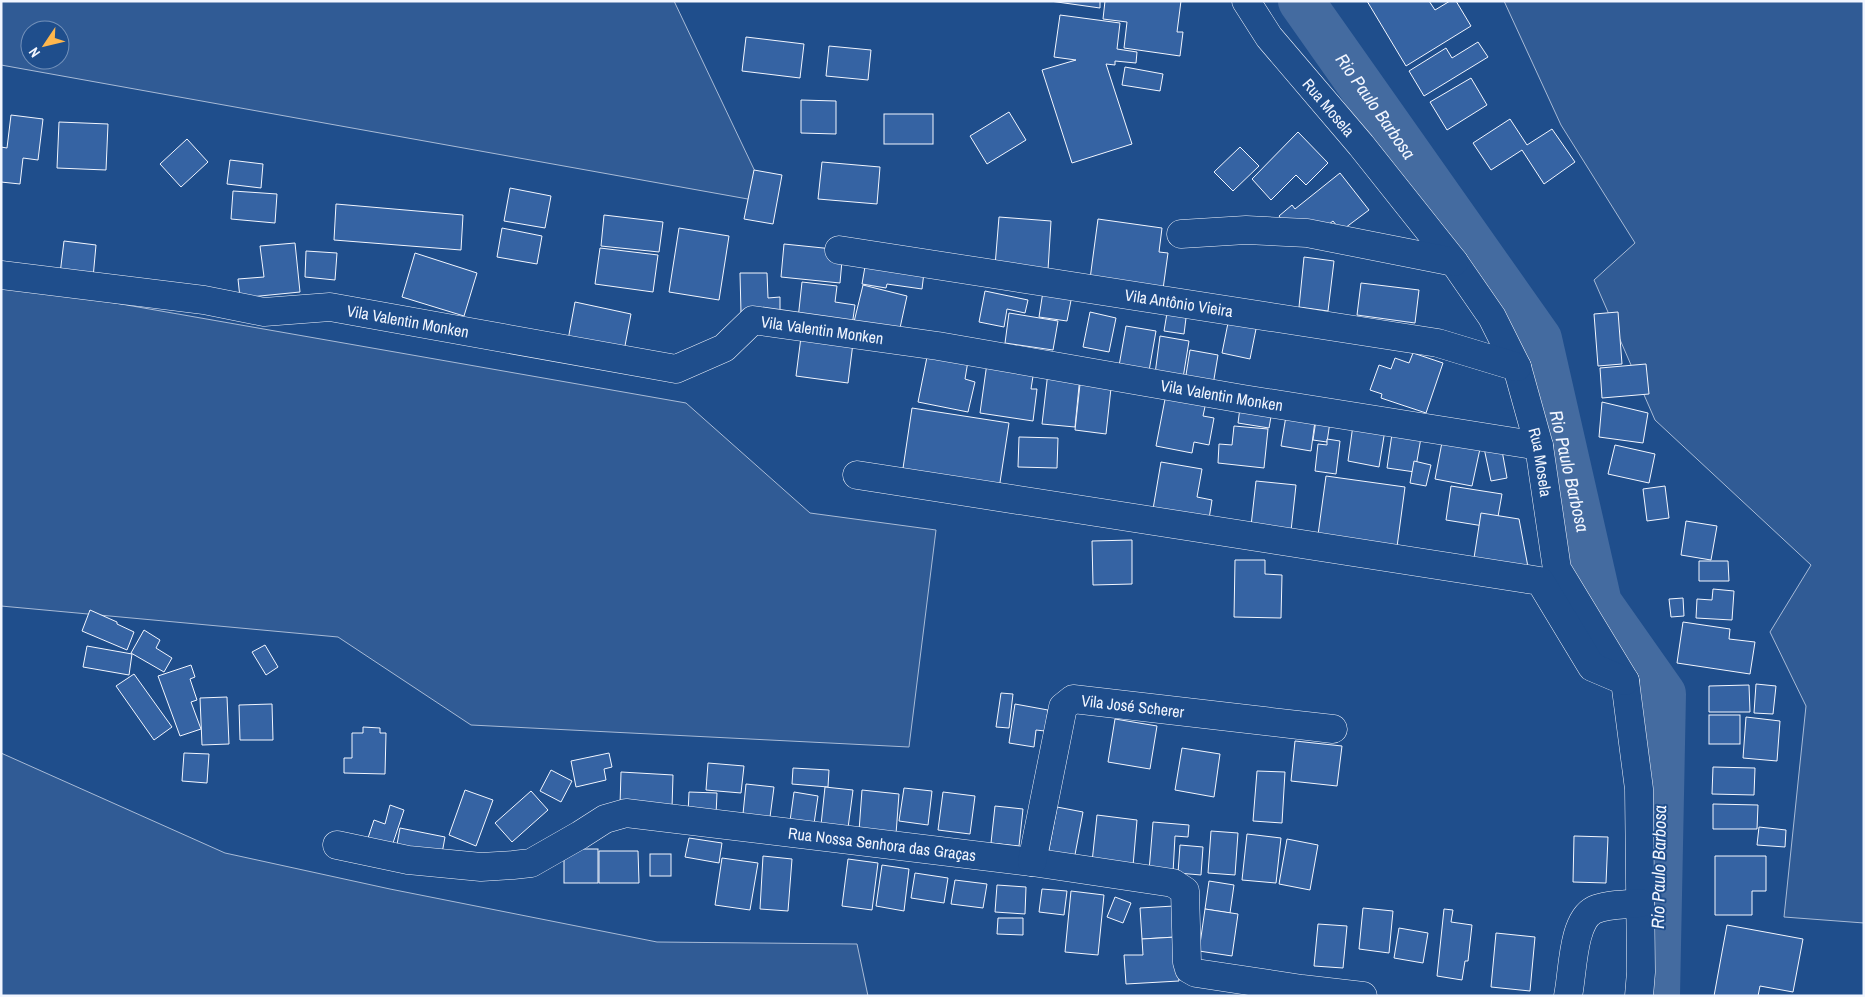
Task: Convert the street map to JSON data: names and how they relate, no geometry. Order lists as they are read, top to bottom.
{
  "streets": {
    "street": [
      "Rua Mosela",
      "Vila Antônio Vieira",
      "Vila Valentin Monken",
      "Vila José Scherer",
      "Rua Nossa Senhora das Graças"
    ]
  },
  "crossings": [
    ["Rua Mosela", "Vila Antônio Vieira"],
    ["Rua Mosela", "Vila Valentin Monken"],
    ["Vila José Scherer", "Rua Nossa Senhora das Graças"]
  ],
  "water": ["Rio Paulo Barbosa"],
  "north": "bottom left"
}
